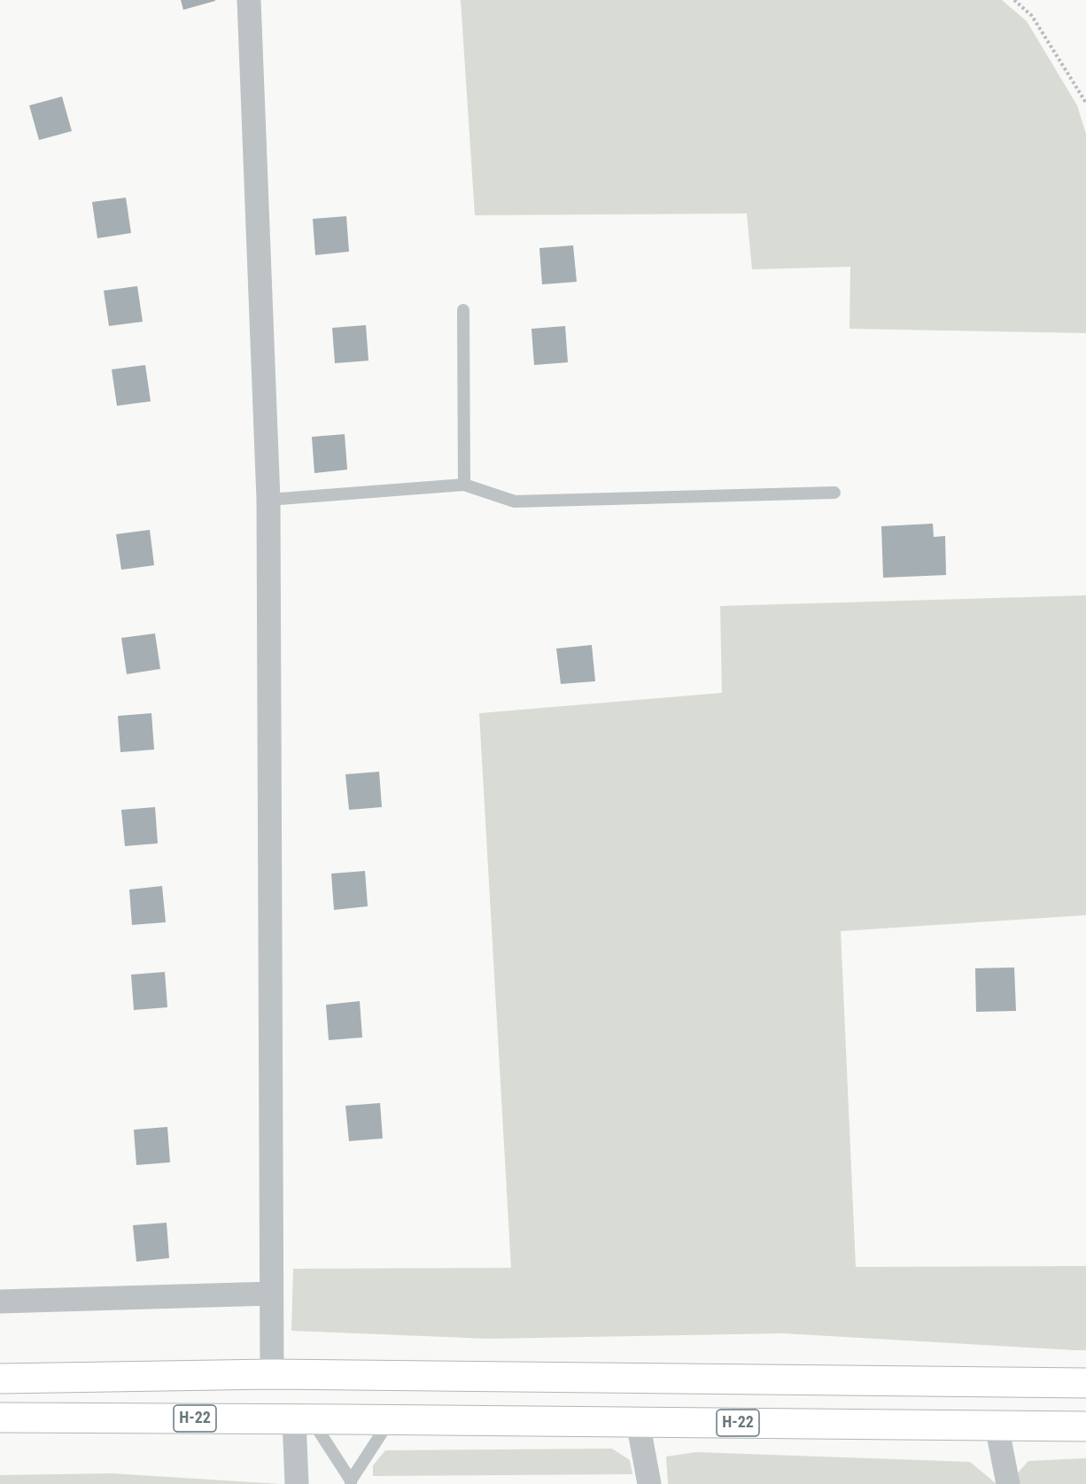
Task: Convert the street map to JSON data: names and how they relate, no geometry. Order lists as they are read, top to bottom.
{
  "streets": {
    "main road": ["Н-22"]
  }
}
